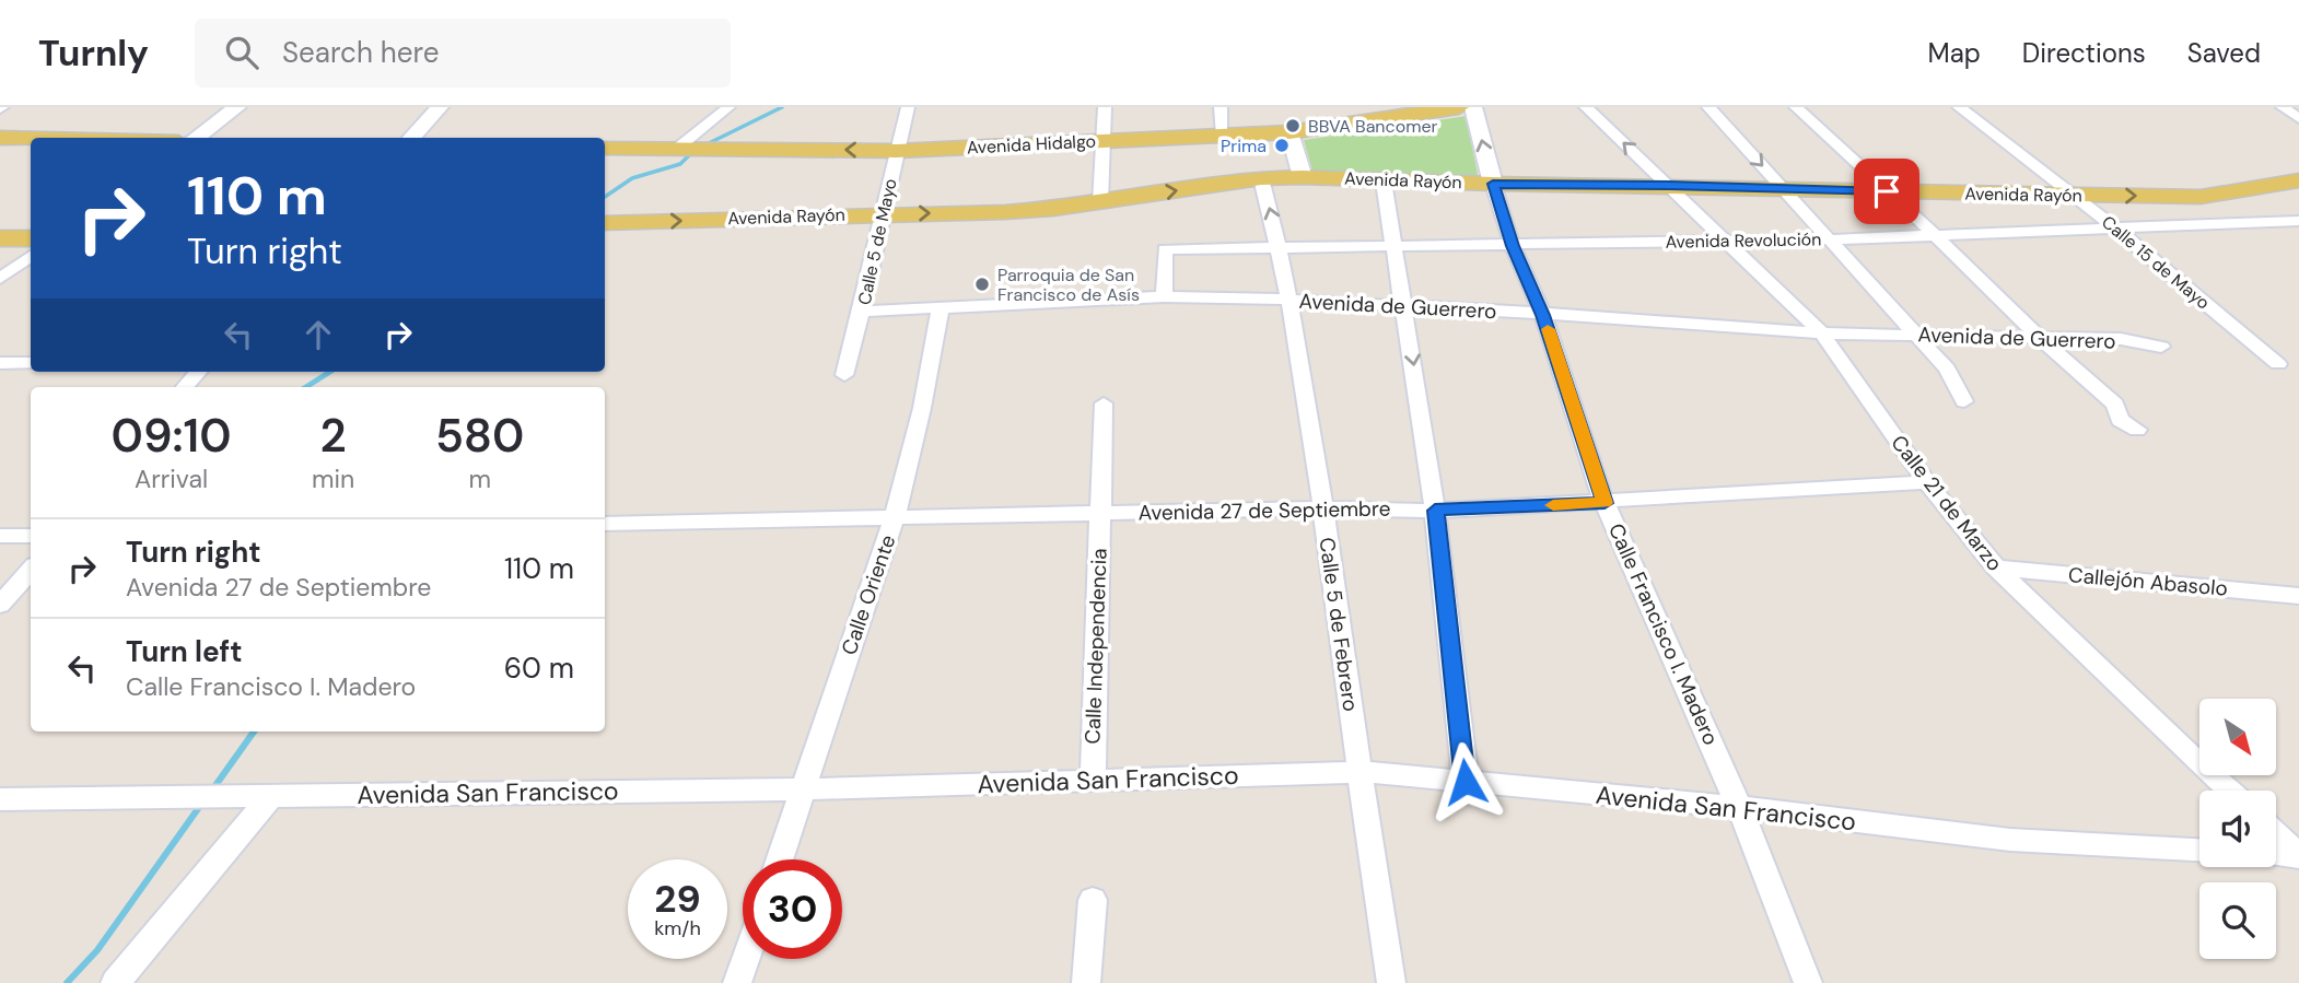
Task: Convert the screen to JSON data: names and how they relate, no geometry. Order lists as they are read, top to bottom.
{
  "streets": {
    "main road": ["Avenida Hidalgo", "Avenida Rayón", "Calle Francisco I. Madero"],
    "street": [
      "Avenida Revolución",
      "Calle 5 de Mayo",
      "Calle 15 de Mayo",
      "Avenida de Guerrero",
      "Calle 21 de Marzo",
      "Avenida 27 de Septiembre",
      "Callejón Abasolo",
      "Calle Oriente",
      "Calle 5 de Febrero",
      "Calle Independencia",
      "Avenida San Francisco"
    ]
  },
  "crossings": [
    ["Avenida Hidalgo", "Calle 5 de Mayo"],
    ["Avenida Rayón", "Calle 5 de Mayo"],
    ["Avenida Rayón", "Calle 15 de Mayo"],
    ["Avenida Rayón", "Calle 21 de Marzo"],
    ["Avenida Rayón", "Calle 5 de Febrero"],
    ["Avenida Rayón", "Calle Francisco I. Madero"],
    ["Avenida Revolución", "Calle 15 de Mayo"],
    ["Avenida Revolución", "Calle 21 de Marzo"],
    ["Avenida Revolución", "Calle 5 de Febrero"],
    ["Avenida Revolución", "Calle Francisco I. Madero"],
    ["Calle 5 de Mayo", "Avenida de Guerrero"],
    ["Avenida de Guerrero", "Calle 21 de Marzo"],
    ["Avenida de Guerrero", "Calle Oriente"],
    ["Avenida de Guerrero", "Calle 5 de Febrero"],
    ["Avenida de Guerrero", "Calle Francisco I. Madero"],
    ["Calle 21 de Marzo", "Avenida 27 de Septiembre"],
    ["Calle 21 de Marzo", "Callejón Abasolo"],
    ["Avenida 27 de Septiembre", "Calle Oriente"],
    ["Avenida 27 de Septiembre", "Calle 5 de Febrero"],
    ["Avenida 27 de Septiembre", "Calle Francisco I. Madero"],
    ["Avenida 27 de Septiembre", "Calle Independencia"],
    ["Calle Oriente", "Avenida San Francisco"],
    ["Calle 5 de Febrero", "Avenida San Francisco"],
    ["Calle Francisco I. Madero", "Avenida San Francisco"],
    ["Calle Independencia", "Avenida San Francisco"]
  ],
  "one_way": ["Avenida Rayón"],
  "places": ["BBVA Bancomer", "Prima", "Parroquia de San Francisco de Asís"],
  "north": "bottom right",
  "page": {
    "header": "Turnly",
    "search": "Search here",
    "nav": ["Map", "Directions", "Saved"],
    "turn": ["110 m", "Turn right"],
    "eta": [
      "09:10",
      "Arrival",
      "2",
      "min",
      "580",
      "m"
    ],
    "list": [
      {
        "name": "Turn right",
        "note": "Avenida 27 de Septiembre",
        "value": "110 m"
      },
      {
        "name": "Turn left",
        "note": "Calle Francisco I. Madero",
        "value": "60 m"
      }
    ],
    "speed": "29 km/h",
    "limit": "30"
  }
}
